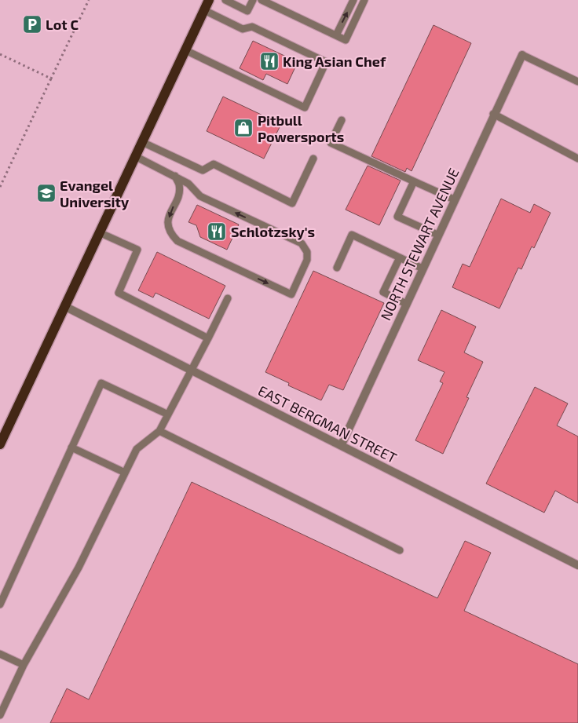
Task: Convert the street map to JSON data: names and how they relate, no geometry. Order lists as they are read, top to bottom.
{
  "streets": {
    "street": ["NORTH STEWART AVENUE", "EAST BERGMAN STREET"]
  },
  "crossings": [
    ["NORTH STEWART AVENUE", "EAST BERGMAN STREET"]
  ],
  "places": {
    "parking": ["Lot C"],
    "restaurant": ["King Asian Chef", "Schlotzsky's"],
    "shop": ["Pitbull Powersports"],
    "school or university": ["Evangel University"]
  }
}
